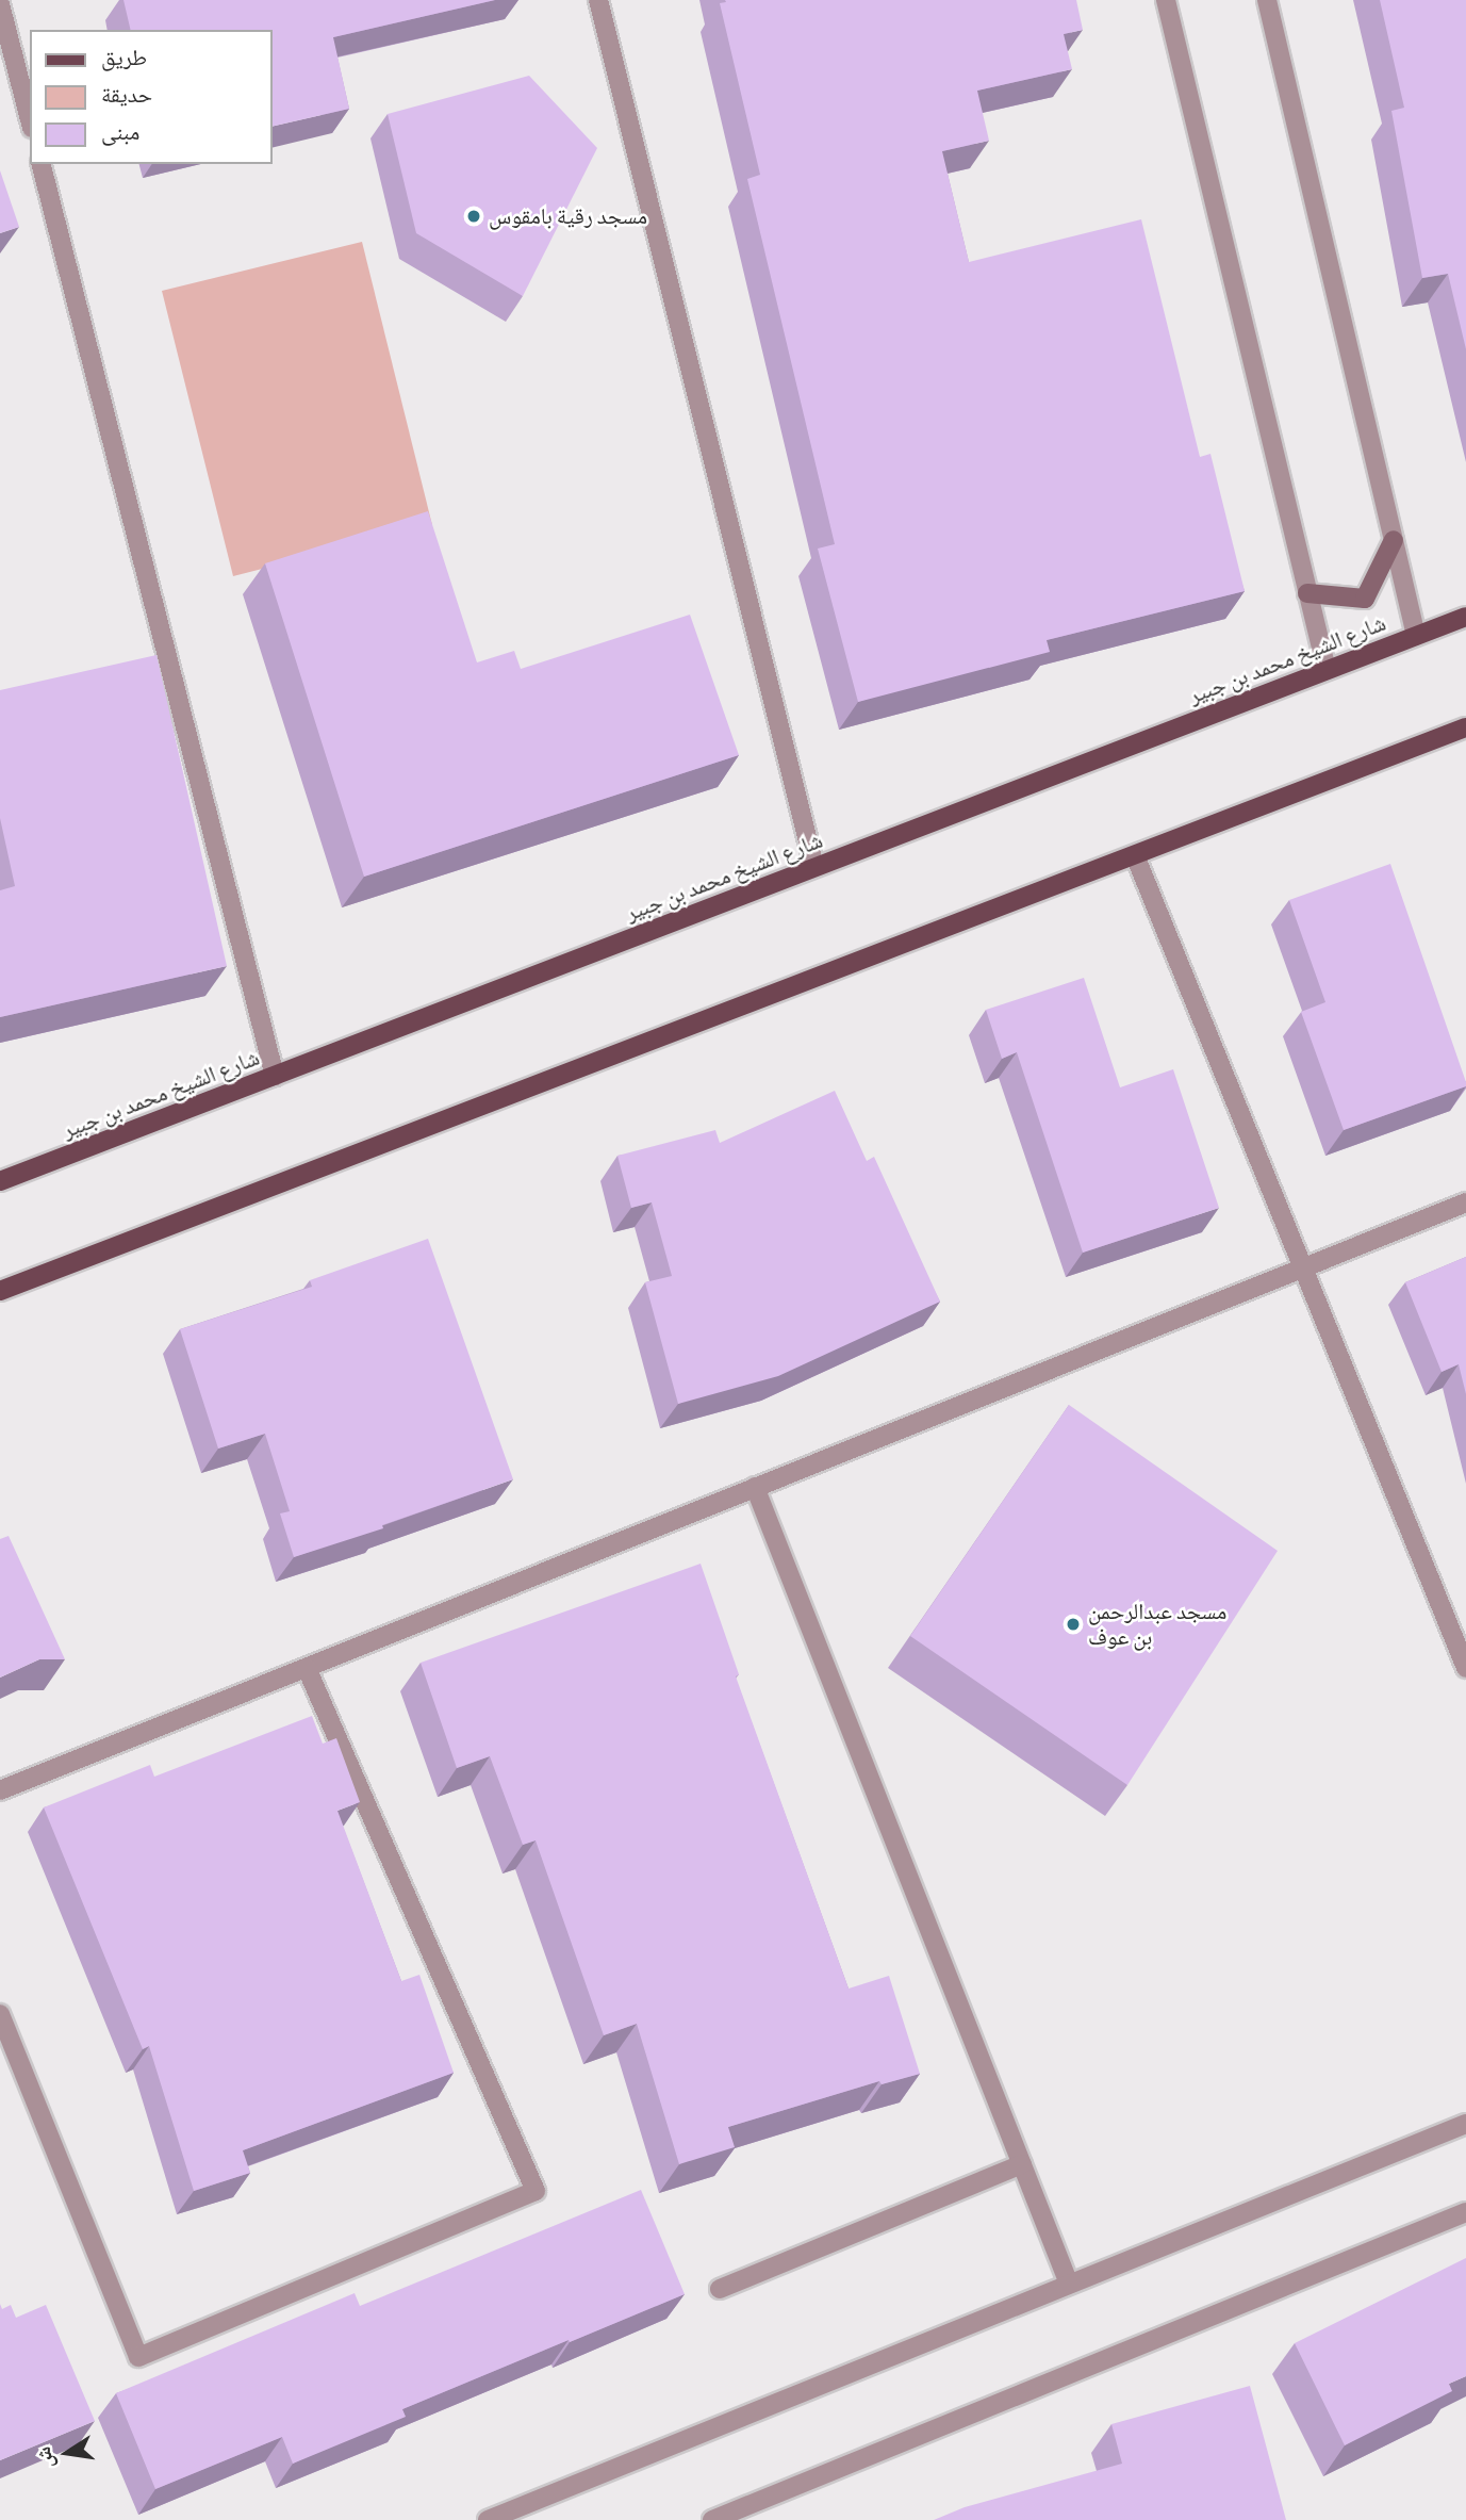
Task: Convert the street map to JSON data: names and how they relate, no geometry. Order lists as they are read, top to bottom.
{
  "streets": {
    "main road": ["شارع الشيخ محمد بن جبير"]
  },
  "places": ["مسجد رقية بامقوس", "مسجد عبدالرحمن بن عوف"],
  "legend": ["طريق", "حديقة", "مبنى"],
  "north": "left"
}
